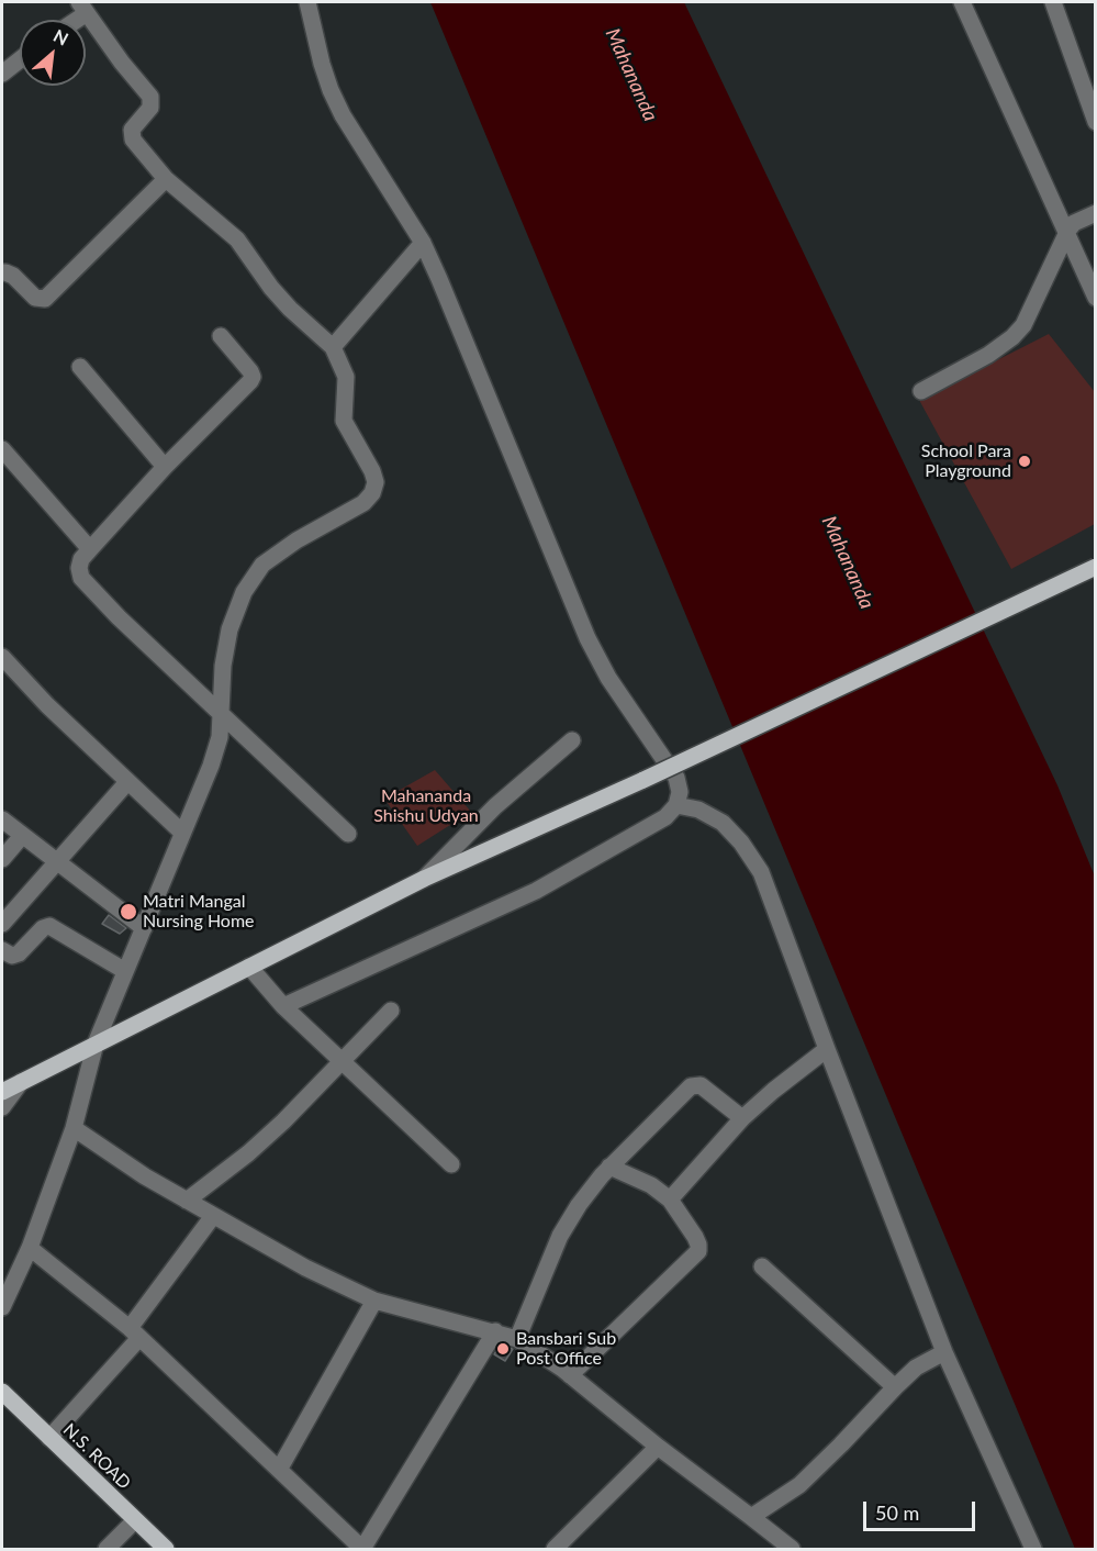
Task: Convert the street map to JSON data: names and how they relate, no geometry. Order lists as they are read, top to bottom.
{
  "streets": {
    "main road": ["N.S. ROAD"]
  },
  "water": ["Mahananda"],
  "parks": ["Mahananda Shishu Udyan"],
  "places": ["School Para Playground", "Matri Mangal Nursing Home", "Bansbari Sub Post Office"],
  "scale_bar": "50 m",
  "north": "top right"
}
